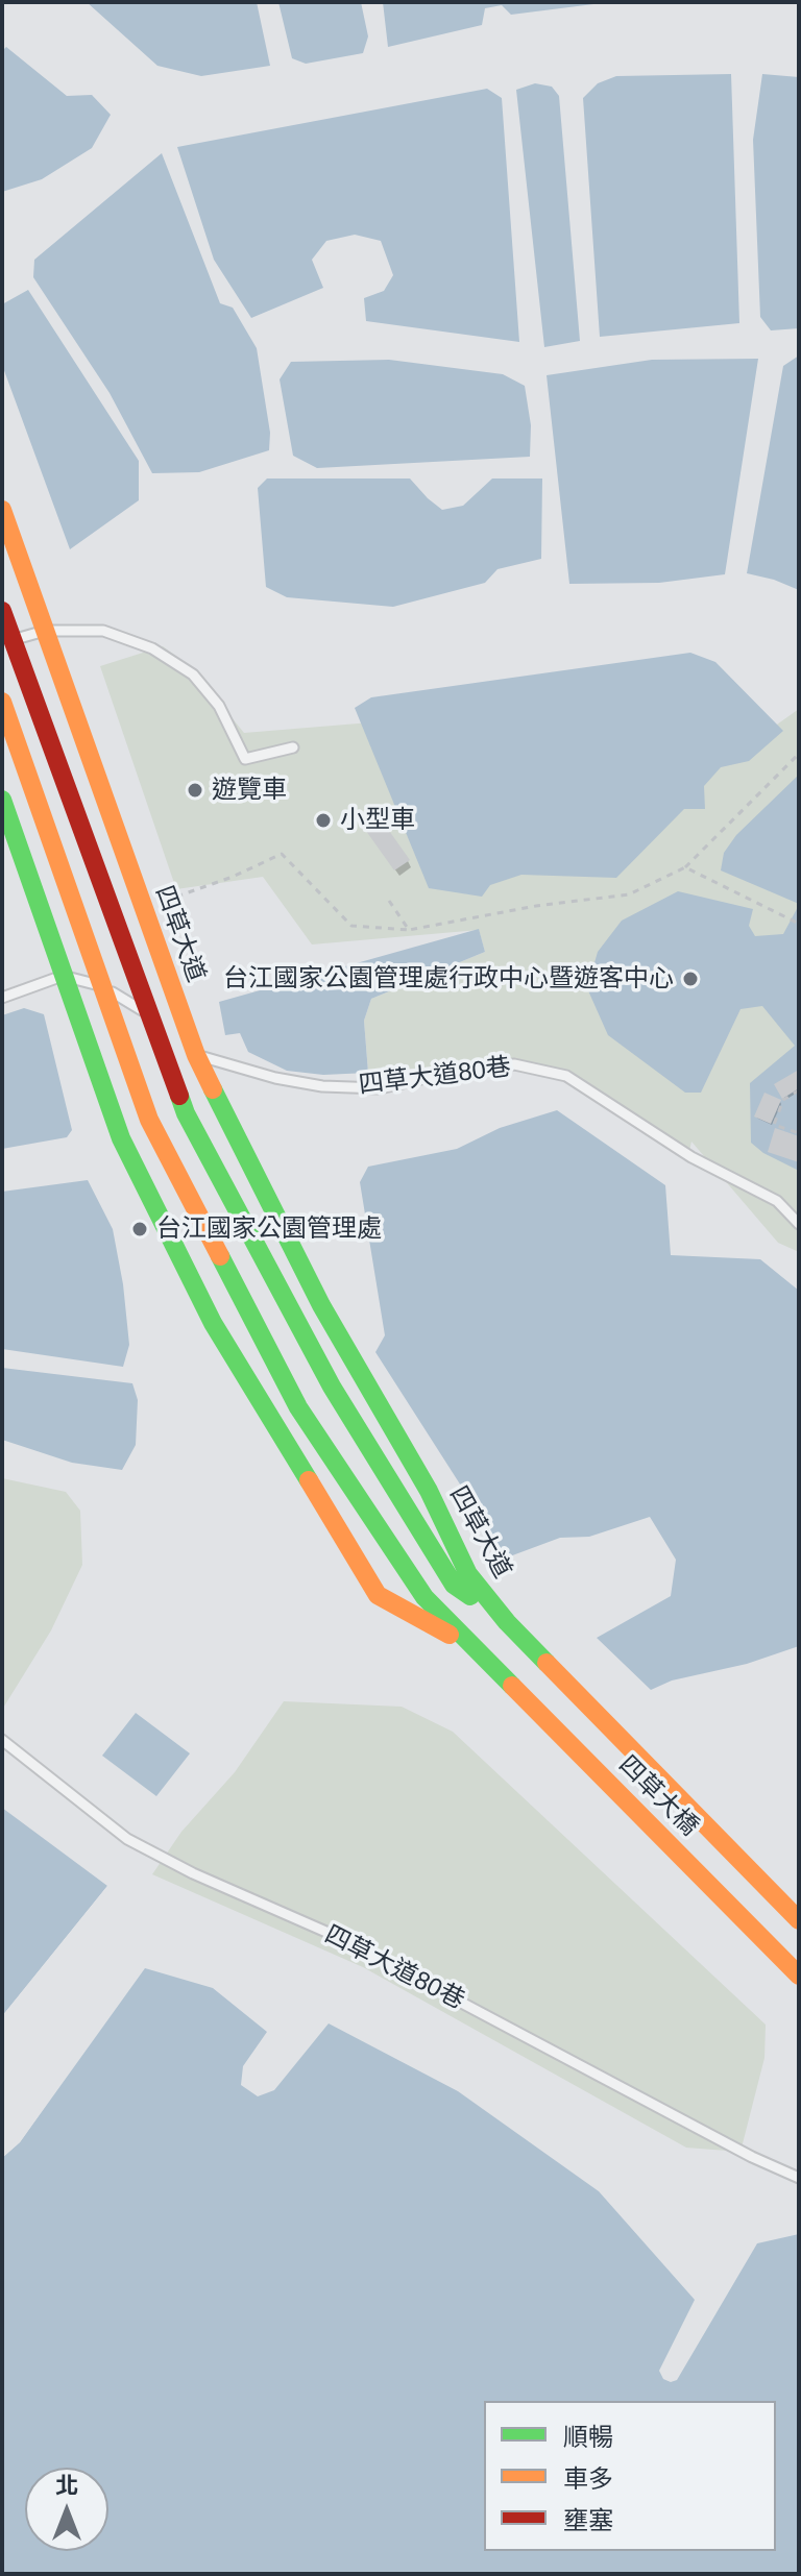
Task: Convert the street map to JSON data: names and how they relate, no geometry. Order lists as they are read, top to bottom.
{
  "streets": {
    "street": ["四草大道", "四草大橋"],
    "lane": ["四草大道80巷"]
  },
  "crossings": [
    ["四草大道", "四草大道80巷"],
    ["四草大道", "四草大橋"]
  ],
  "places": [
    "遊覽車",
    "小型車",
    "台江國家公園管理處行政中心暨遊客中心",
    "台江國家公園管理處"
  ],
  "legend": ["順暢", "車多", "壅塞"],
  "north": "top"
}
